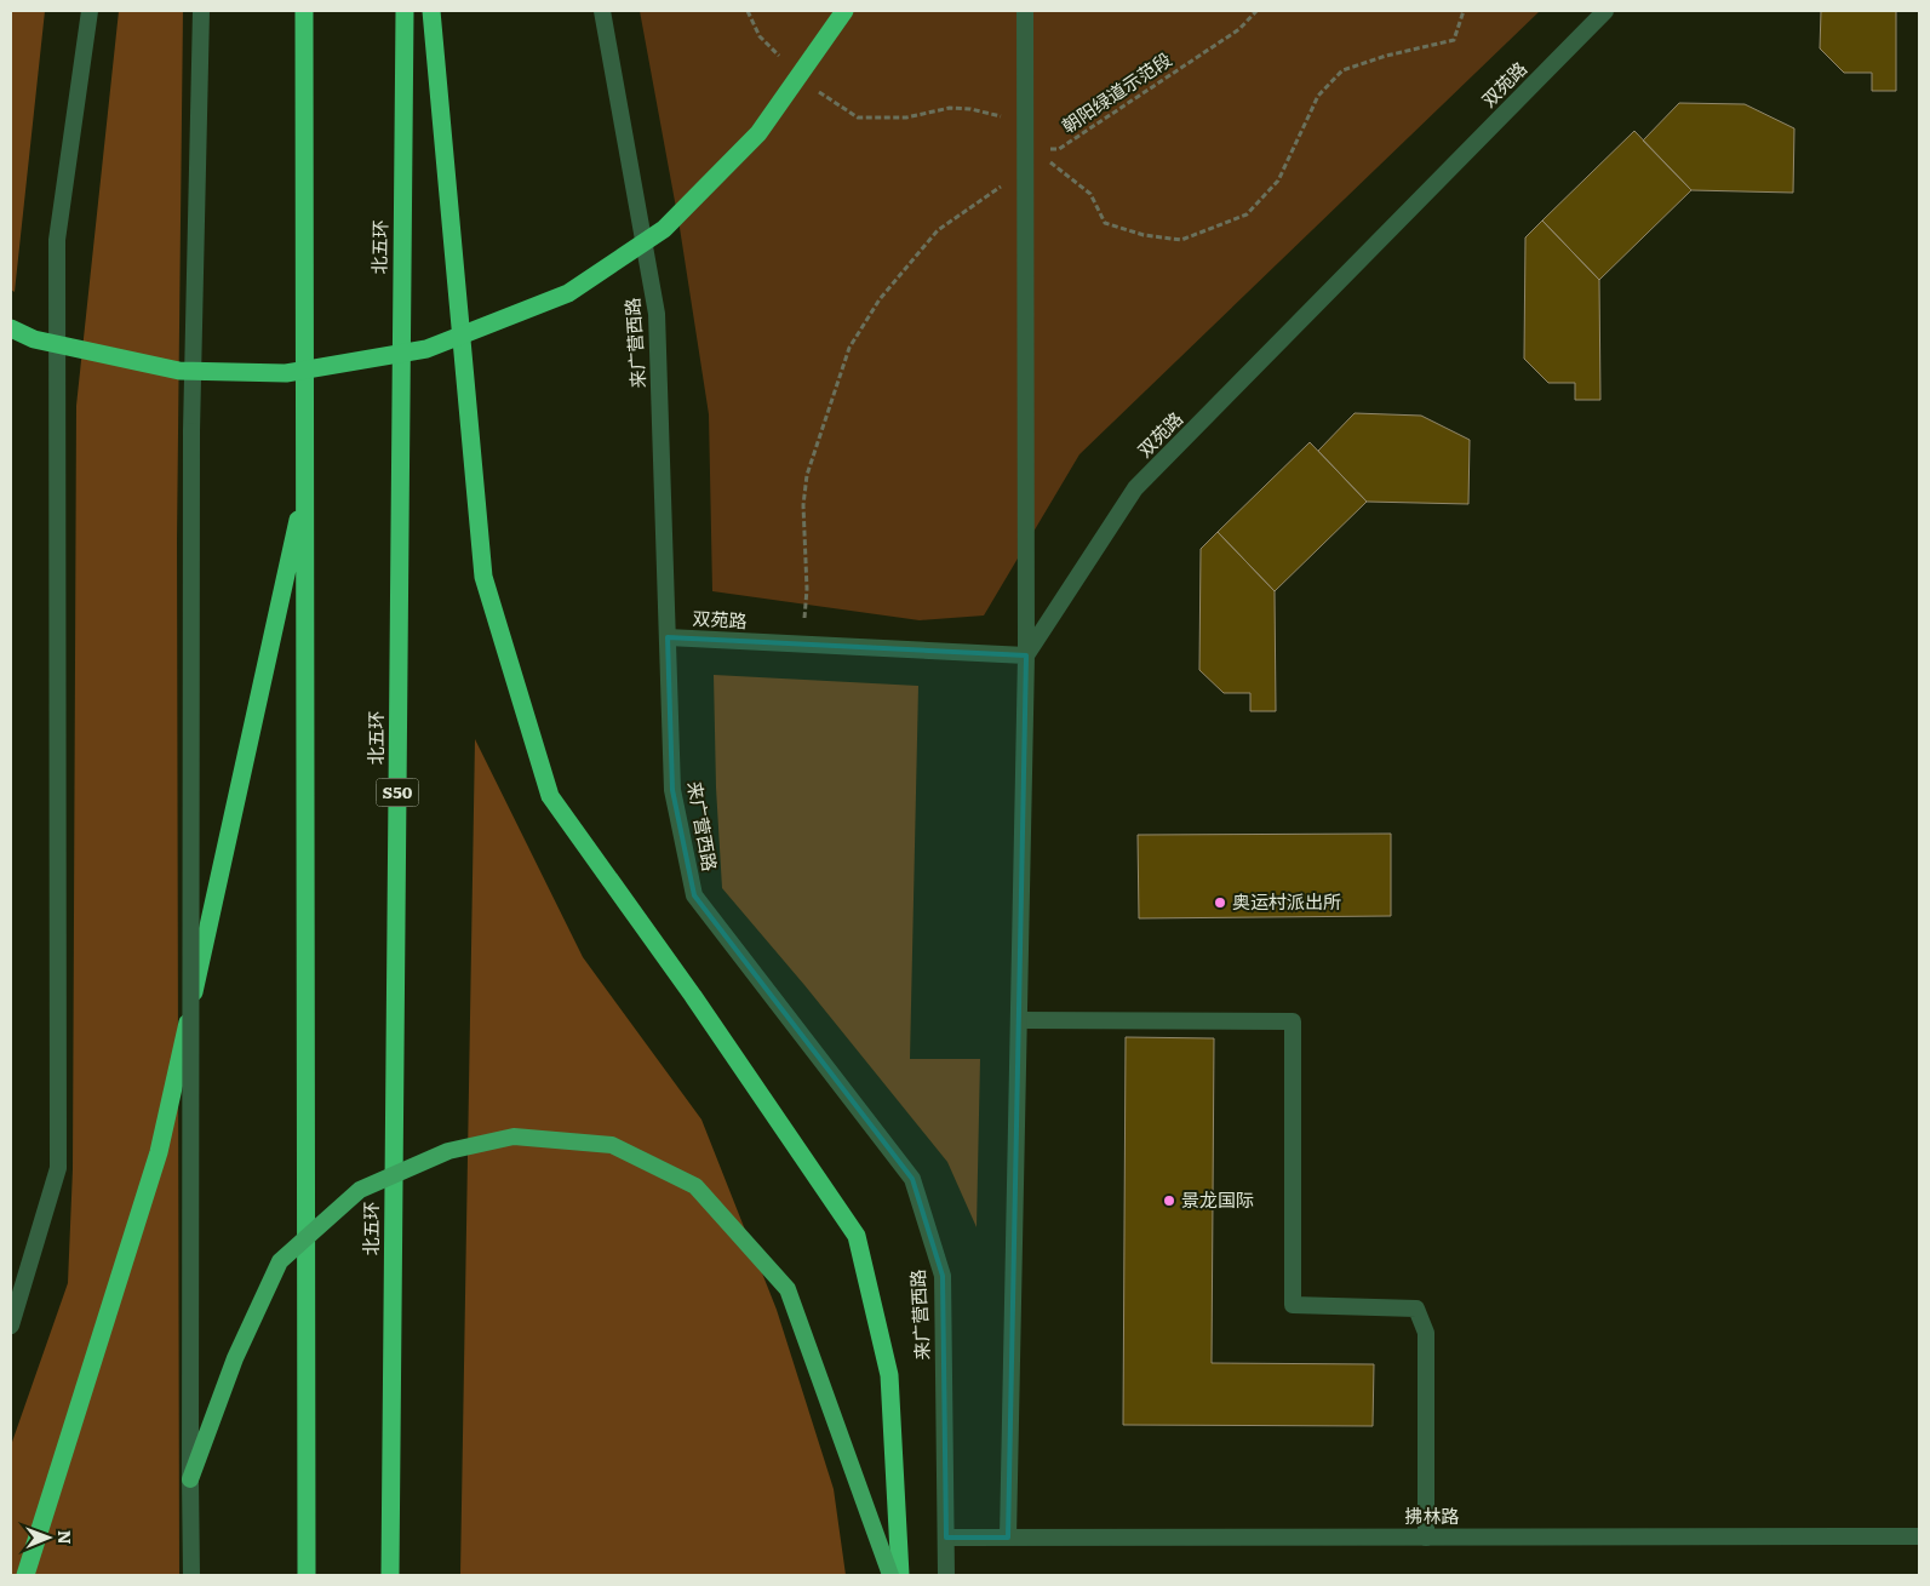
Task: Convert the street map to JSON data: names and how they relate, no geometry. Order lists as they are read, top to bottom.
{
  "streets": {
    "highway": ["北五环", "S50"],
    "street": ["双苑路", "来广营西路", "拂林路"],
    "path": ["朝阳绿道示范段"]
  },
  "crossings": [
    ["双苑路", "来广营西路"],
    ["来广营西路", "拂林路"]
  ],
  "places": ["奥运村派出所", "景龙国际"],
  "north": "right"
}
